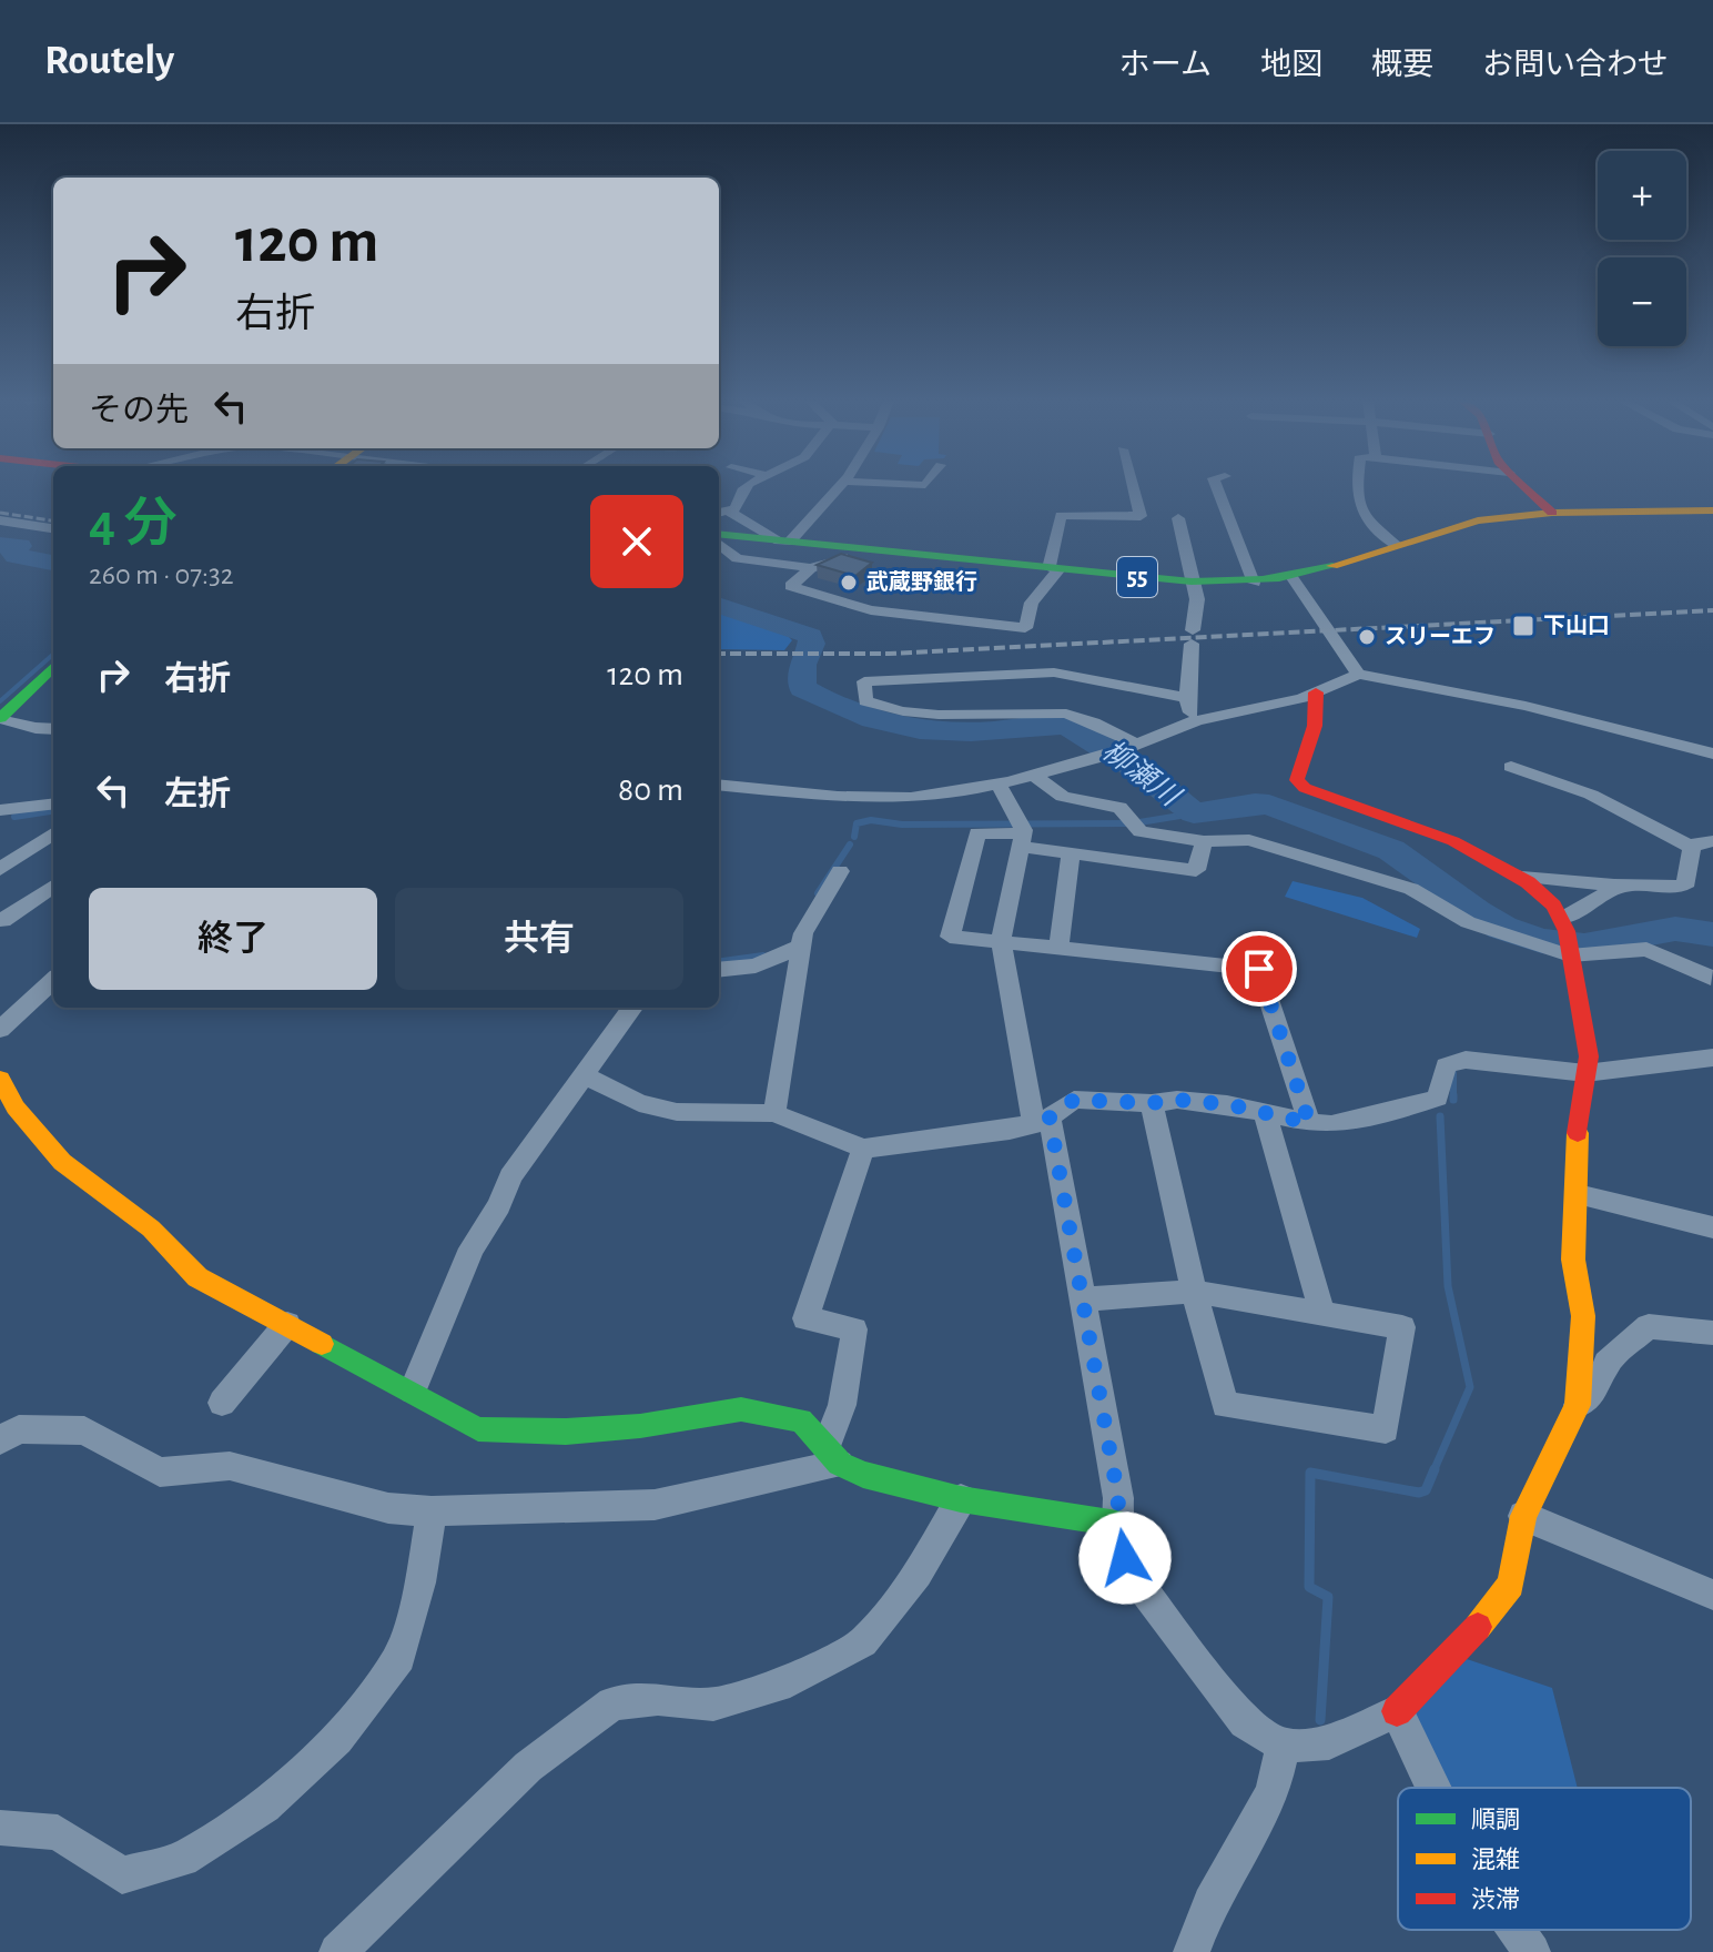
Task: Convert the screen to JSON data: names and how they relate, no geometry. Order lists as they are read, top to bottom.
{
  "streets": {
    "street": ["55"]
  },
  "water": ["柳瀬川"],
  "places": {
    "other": ["武蔵野銀行", "スリーエフ"],
    "transit": ["下山口"]
  },
  "legend": ["順調", "混雑", "渋滞"],
  "page": {
    "header": "Routely",
    "nav": [
      "ホーム",
      "地図",
      "概要",
      "お問い合わせ"
    ],
    "map_buttons": ["+", "−"],
    "turn": ["120 m", "右折"],
    "then": "その先",
    "heading": ["4 分", "260 m · 07:32"],
    "list": [
      {
        "name": "右折",
        "value": "120 m"
      },
      {
        "name": "左折",
        "value": "80 m"
      }
    ],
    "buttons": ["終了", "共有"]
  }
}
